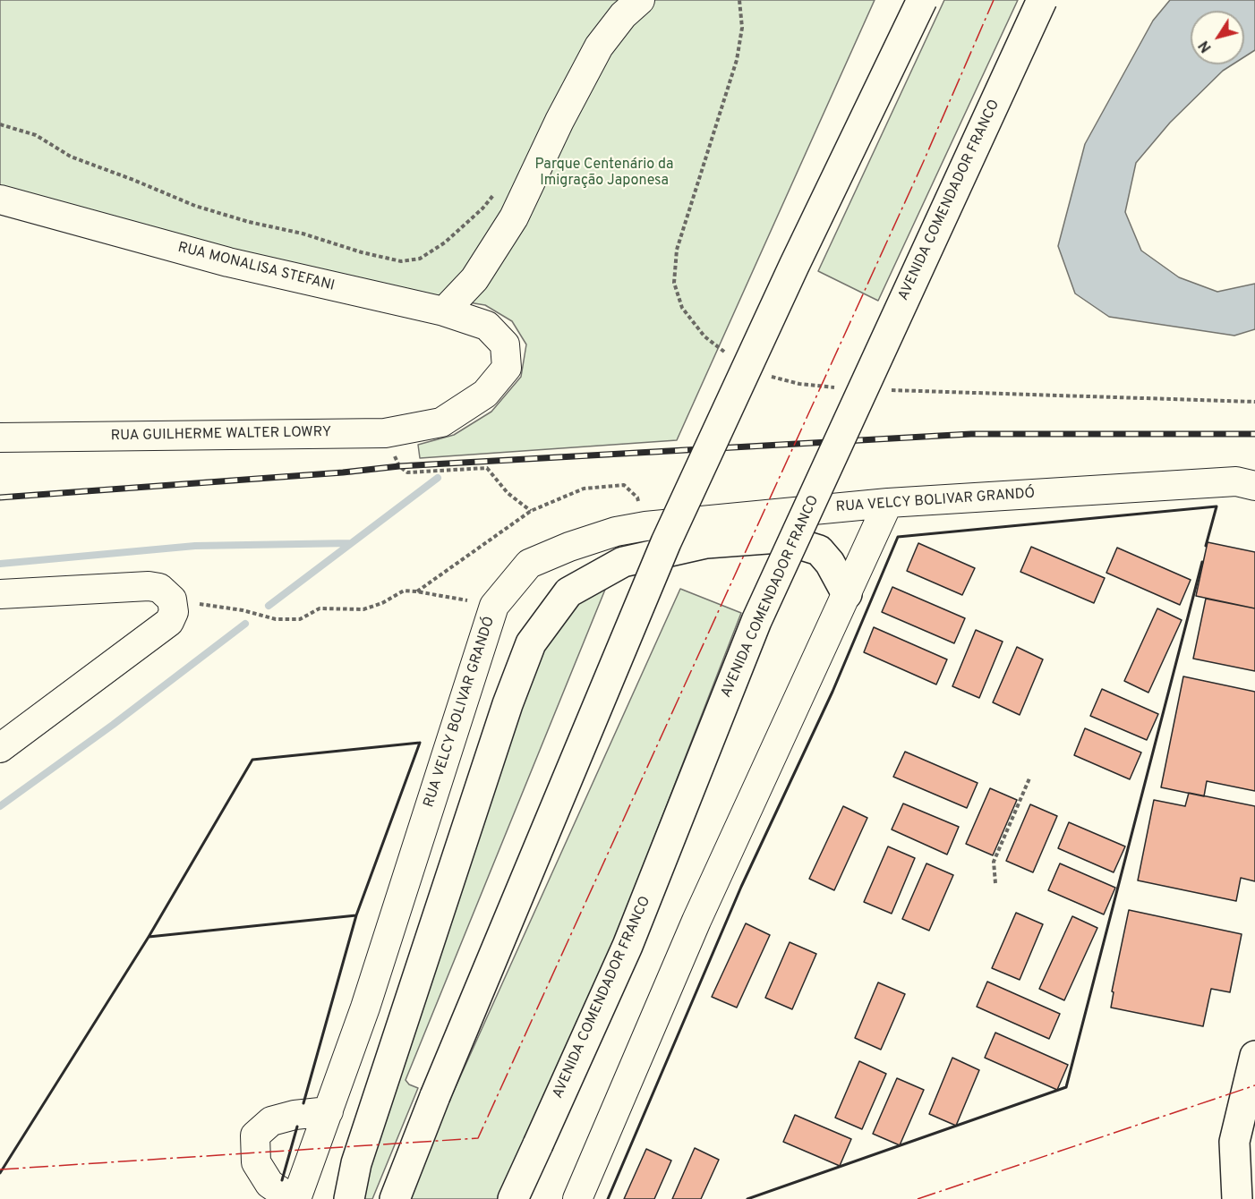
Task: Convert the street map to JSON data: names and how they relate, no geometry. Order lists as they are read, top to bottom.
{
  "streets": {
    "main road": ["AVENIDA COMENDADOR FRANCO"],
    "street": ["RUA MONALISA STEFANI", "RUA GUILHERME WALTER LOWRY", "RUA VELCY BOLIVAR GRANDÓ"]
  },
  "crossings": [
    ["AVENIDA COMENDADOR FRANCO", "RUA VELCY BOLIVAR GRANDÓ"],
    ["RUA MONALISA STEFANI", "RUA GUILHERME WALTER LOWRY"]
  ],
  "parks": ["Parque Centenário da Imigração Japonesa"],
  "north": "bottom left"
}
